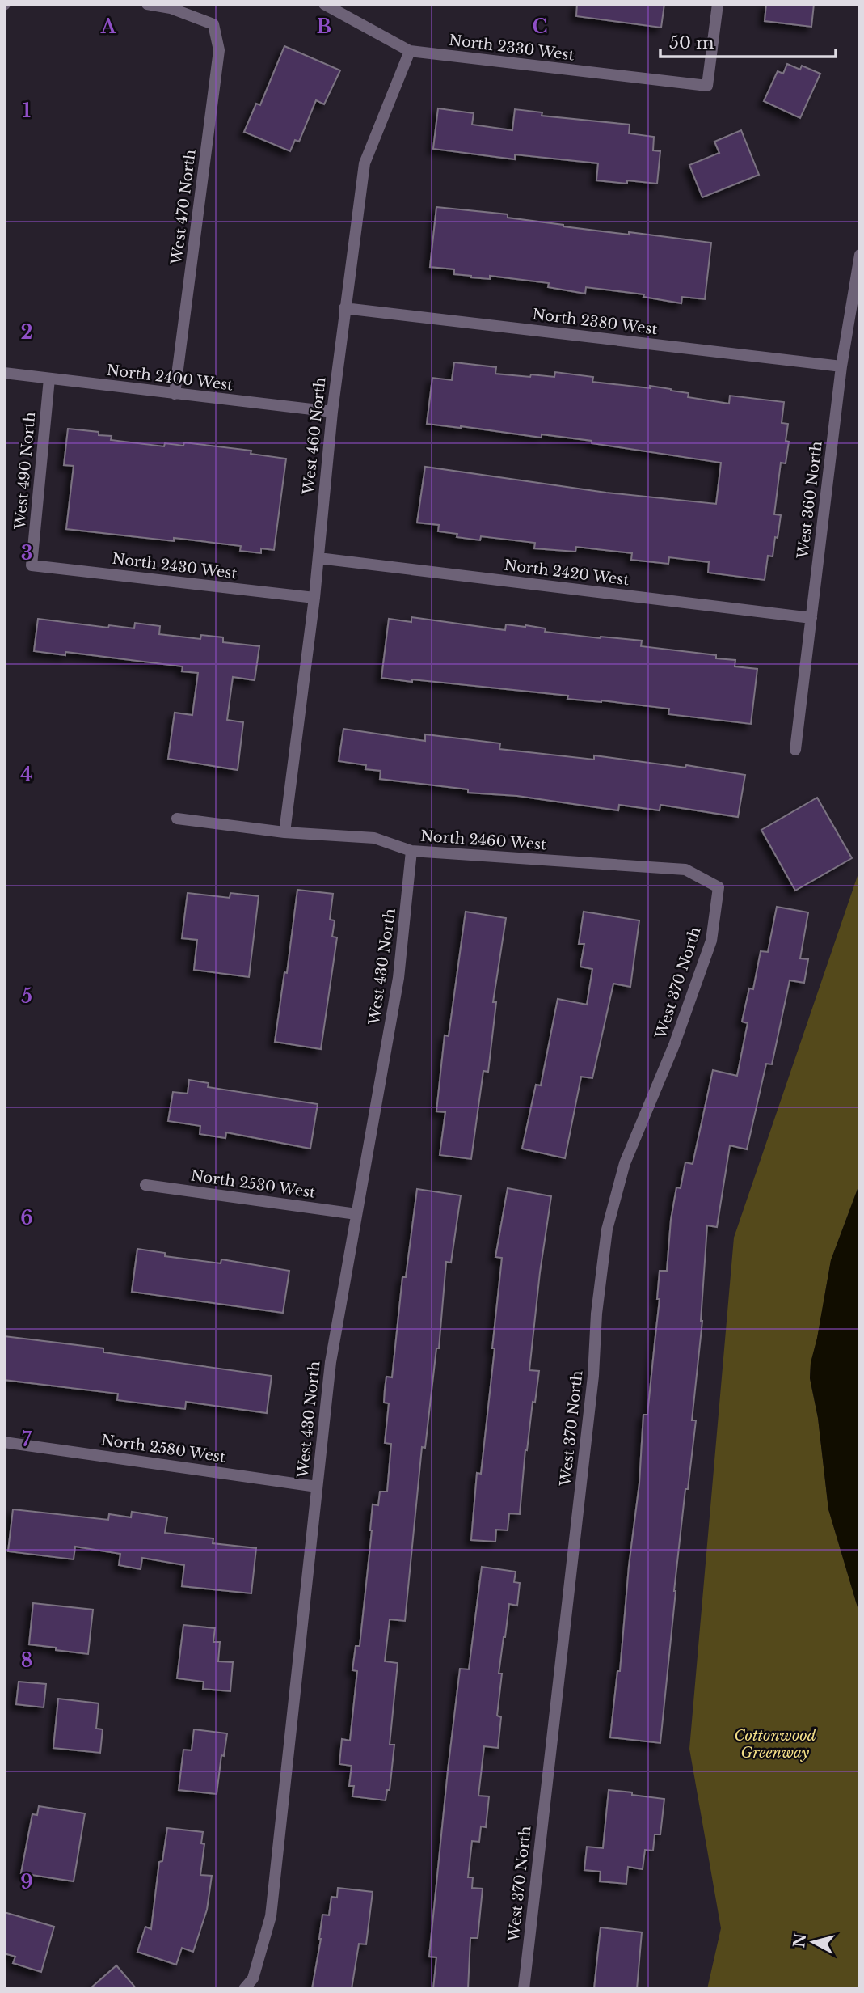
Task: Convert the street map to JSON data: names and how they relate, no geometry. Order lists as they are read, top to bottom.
{
  "streets": {
    "street": [
      "North 2330 West",
      "West 470 North",
      "North 2380 West",
      "North 2400 West",
      "West 460 North",
      "West 490 North",
      "West 360 North",
      "North 2430 West",
      "North 2420 West",
      "North 2460 West",
      "West 430 North",
      "West 370 North",
      "North 2530 West",
      "North 2580 West"
    ]
  },
  "crossings": [
    ["North 2330 West", "West 460 North"],
    ["West 470 North", "North 2400 West"],
    ["North 2380 West", "West 460 North"],
    ["North 2380 West", "West 360 North"],
    ["North 2400 West", "West 460 North"],
    ["North 2400 West", "West 490 North"],
    ["West 460 North", "North 2430 West"],
    ["West 460 North", "North 2420 West"],
    ["West 460 North", "North 2460 West"],
    ["West 490 North", "North 2430 West"],
    ["West 360 North", "North 2420 West"],
    ["North 2460 West", "West 430 North"],
    ["North 2460 West", "West 370 North"],
    ["West 430 North", "North 2530 West"],
    ["West 430 North", "North 2580 West"]
  ],
  "parks": ["Cottonwood Greenway"],
  "scale_bar": "50 m",
  "north": "left",
  "grid": {
    "columns": ["A", "B", "C"],
    "rows": [
      "1",
      "2",
      "3",
      "4",
      "5",
      "6",
      "7",
      "8",
      "9"
    ]
  }
}
